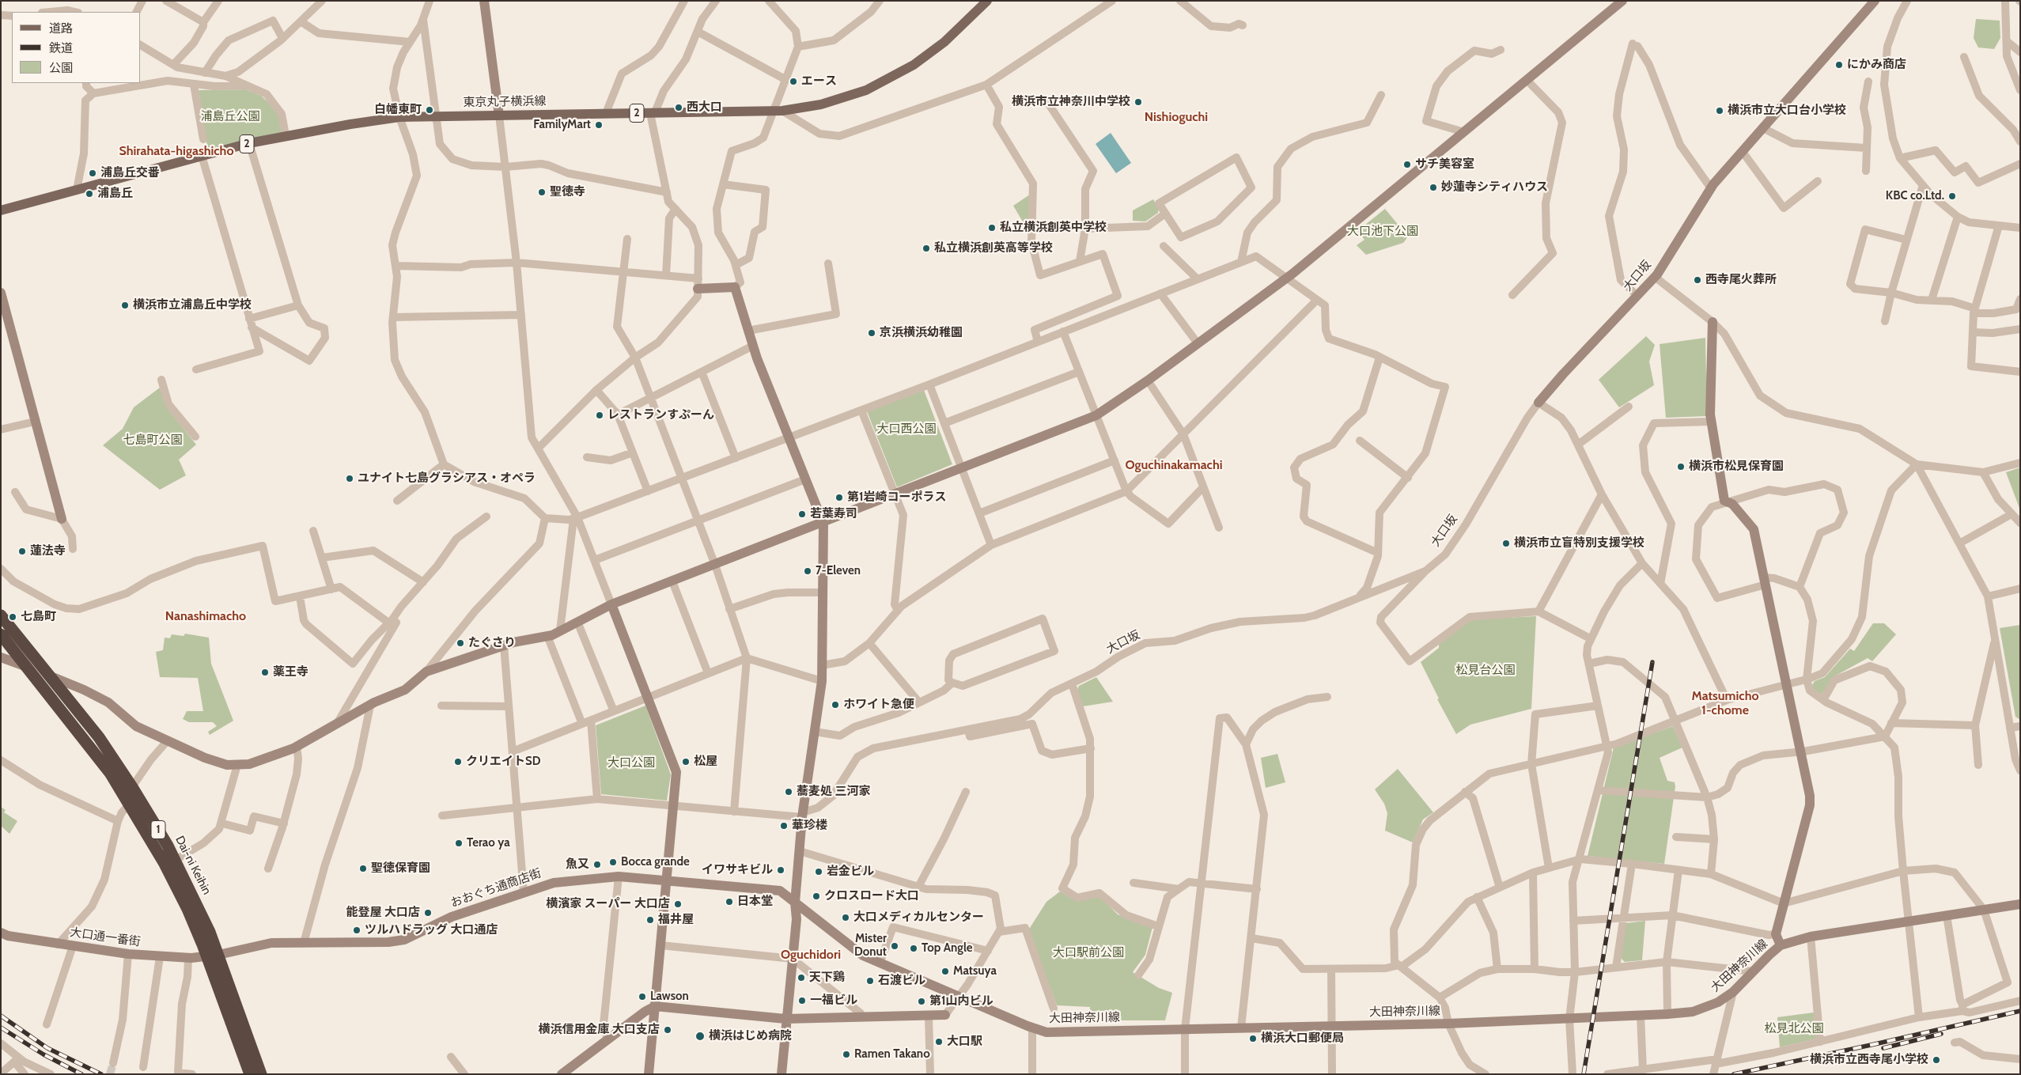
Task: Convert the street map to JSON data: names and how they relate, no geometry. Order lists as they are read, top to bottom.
{
  "streets": {
    "highway": ["1", "Dai-ni Keihin"],
    "main road": ["東京丸子横浜線", "2"],
    "street": [
      "大口坂",
      "おおぐち通商店街",
      "大口通一番街",
      "大田神奈川線"
    ]
  },
  "crossings": [
    ["Dai-ni Keihin", "おおぐち通商店街"],
    ["Dai-ni Keihin", "大口通一番街"],
    ["おおぐち通商店街", "大口通一番街"],
    ["おおぐち通商店街", "大田神奈川線"]
  ],
  "districts": [
    "Nishioguchi",
    "Shirahata-higashicho",
    "Oguchinakamachi",
    "Nanashimacho",
    "Matsumicho 1-chome",
    "Oguchidori"
  ],
  "parks": [
    "浦島丘公園",
    "大口池下公園",
    "大口西公園",
    "七島町公園",
    "松見台公園",
    "大口公園",
    "大口駅前公園",
    "松見北公園"
  ],
  "places": [
    "にかみ商店",
    "エース",
    "横浜市立神奈川中学校",
    "西大口",
    "白幡東町",
    "横浜市立大口台小学校",
    "FamilyMart",
    "サチ美容室",
    "浦島丘交番",
    "妙蓮寺シティハウス",
    "聖徳寺",
    "浦島丘",
    "KBC co.Ltd.",
    "私立横浜創英中学校",
    "私立横浜創英高等学校",
    "西寺尾火葬所",
    "横浜市立浦島丘中学校",
    "京浜横浜幼稚園",
    "レストランすぷーん",
    "横浜市松見保育園",
    "ユナイト七島グラシアス・オペラ",
    "第1岩崎コーポラス",
    "若葉寿司",
    "横浜市立盲特別支援学校",
    "蓮法寺",
    "7-Eleven",
    "七島町",
    "たぐさり",
    "薬王寺",
    "ホワイト急便",
    "クリエイトSD",
    "松屋",
    "蕎麦処 三河家",
    "華珍楼",
    "Terao ya",
    "Bocca grande",
    "魚又",
    "聖徳保育園",
    "イワサキビル",
    "岩金ビル",
    "クロスロード大口",
    "日本堂",
    "横濱家 スーパー 大口店",
    "能登屋 大口店",
    "大口メディカルセンター",
    "福井屋",
    "ツルハドラッグ 大口通店",
    "Mister Donut",
    "Top Angle",
    "Matsuya",
    "天下鶏",
    "石渡ビル",
    "Lawson",
    "一福ビル",
    "第1山内ビル",
    "横浜信用金庫 大口支店",
    "横浜はじめ病院",
    "横浜大口郵便局",
    "大口駅",
    "Ramen Takano",
    "横浜市立西寺尾小学校"
  ],
  "legend": ["道路", "鉄道", "公園"]
}
